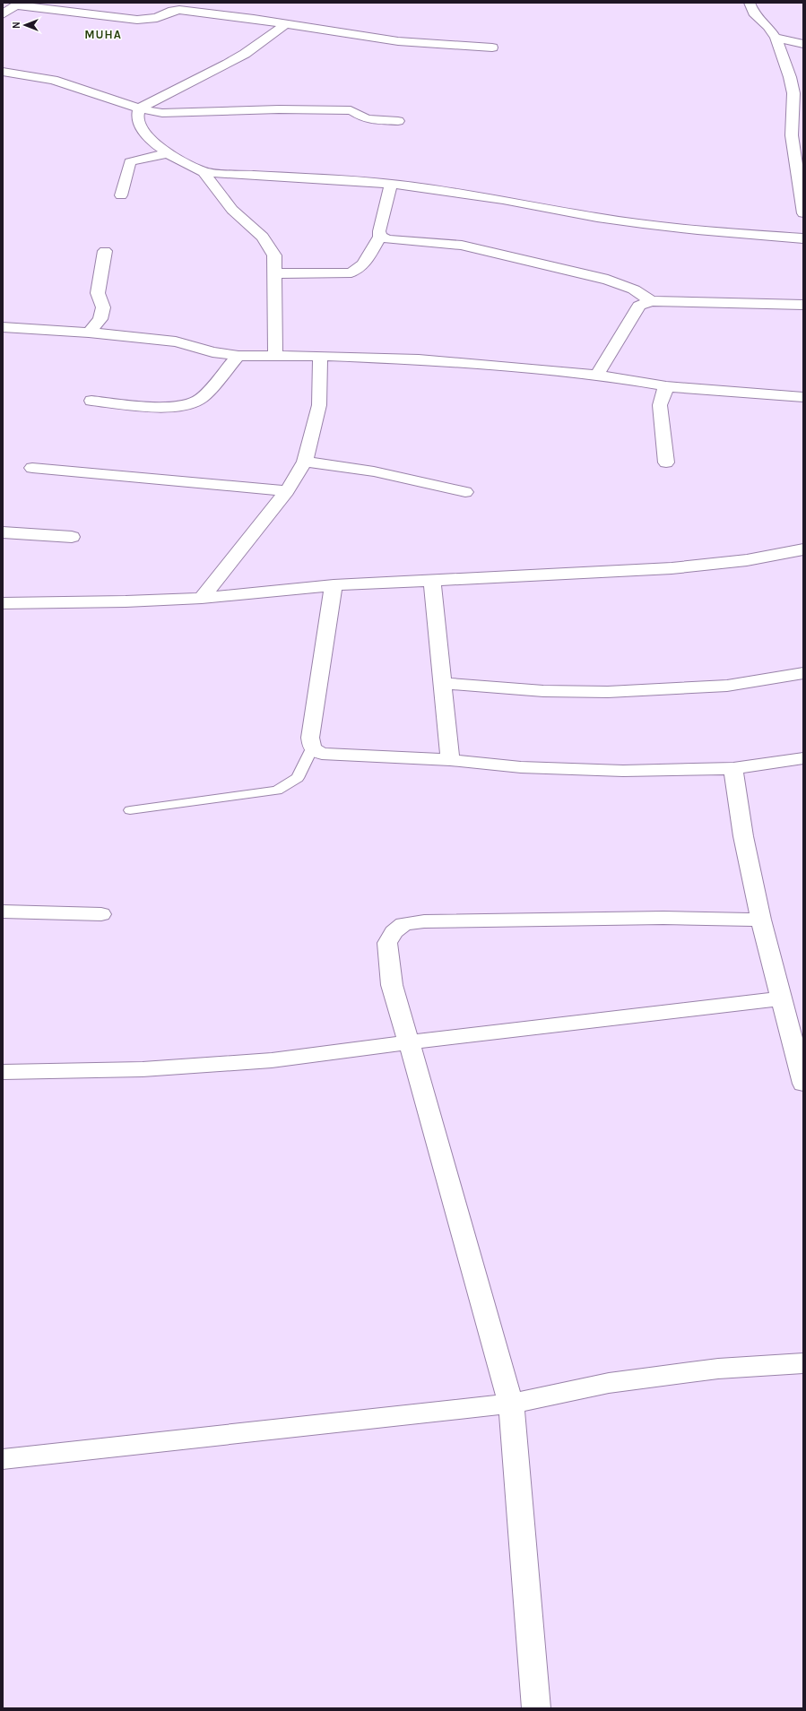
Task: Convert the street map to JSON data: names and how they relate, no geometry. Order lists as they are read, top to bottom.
{
  "districts": ["MUHA"],
  "north": "left"
}
